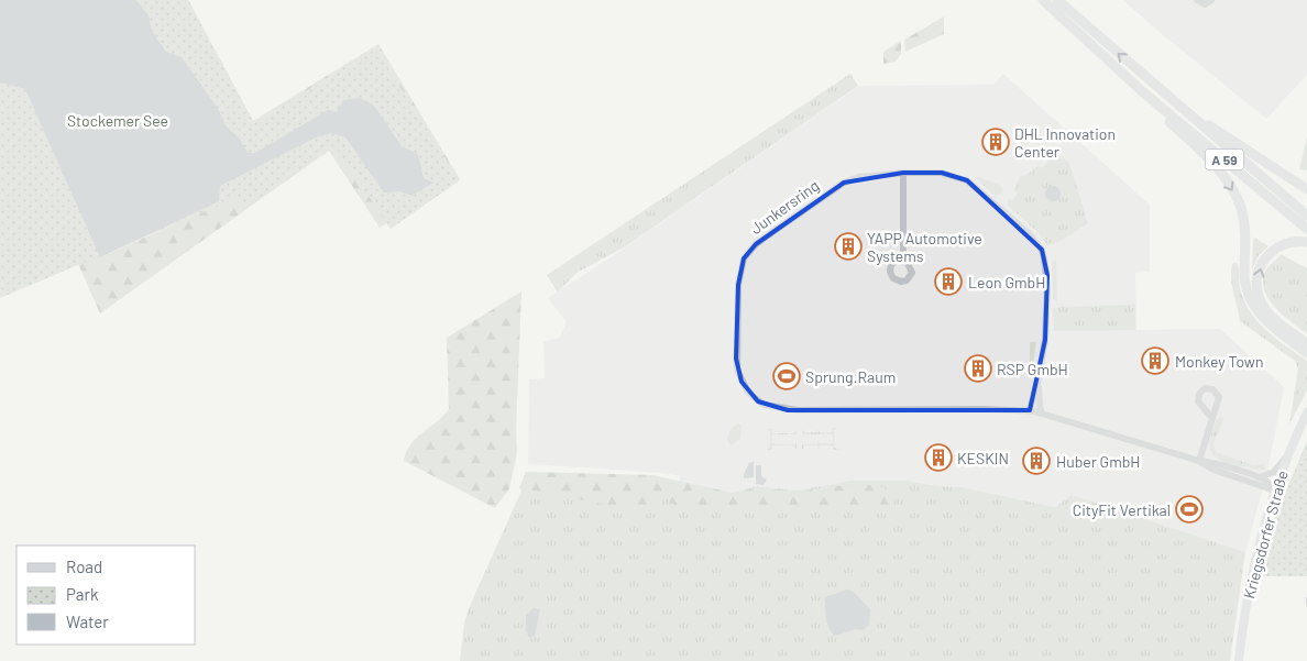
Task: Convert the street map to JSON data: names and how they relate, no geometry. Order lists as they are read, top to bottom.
{
  "streets": {
    "highway": ["A 59"],
    "main road": ["Kriegsdorfer Straße"],
    "street": ["Junkersring"]
  },
  "crossings": [
    ["Junkersring", "Kriegsdorfer Straße"]
  ],
  "parks": ["Stockemer See"],
  "places": {
    "building": [
      "DHL Innovation Center",
      "YAPP Automotive Systems",
      "Leon GmbH",
      "Monkey Town",
      "RSP GmbH",
      "KESKIN",
      "Huber GmbH"
    ],
    "sports": ["Sprung.Raum", "CityFit Vertikal"]
  },
  "legend": ["Road", "Park", "Water"]
}
